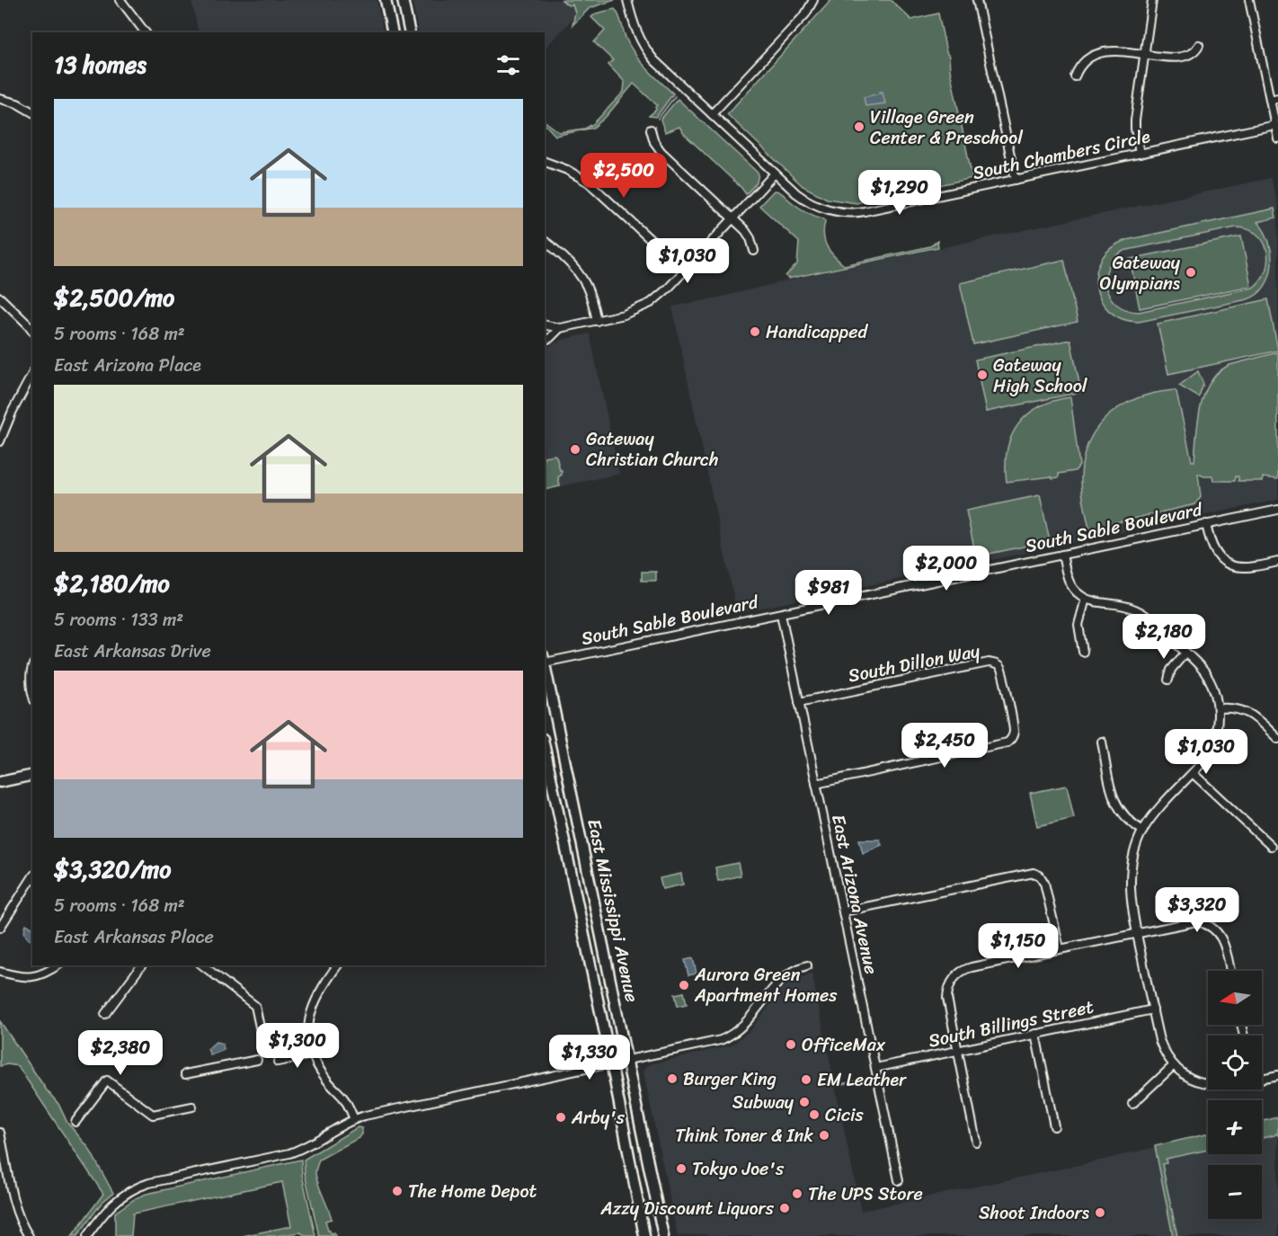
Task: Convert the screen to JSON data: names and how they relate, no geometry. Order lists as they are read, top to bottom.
{
  "streets": {
    "main road": ["East Mississippi Avenue"],
    "street": [
      "South Chambers Circle",
      "South Sable Boulevard",
      "South Dillon Way",
      "East Arizona Avenue",
      "South Billings Street"
    ]
  },
  "crossings": [
    ["South Sable Boulevard", "East Arizona Avenue"],
    ["South Dillon Way", "East Arizona Avenue"],
    ["East Arizona Avenue", "South Billings Street"]
  ],
  "places": [
    "Village Green Center & Preschool",
    "Gateway Olympians",
    "Handicapped",
    "Gateway High School",
    "Gateway Christian Church",
    "Aurora Green Apartment Homes",
    "OfficeMax",
    "Burger King",
    "EM Leather",
    "Subway",
    "Cicis",
    "Arby's",
    "Think Toner & Ink",
    "Tokyo Joe's",
    "The Home Depot",
    "The UPS Store",
    "Azzy Discount Liquors",
    "Shoot Indoors"
  ],
  "north": "left",
  "page": {
    "heading": "13 homes",
    "list": [
      {
        "name": "$2,500/mo",
        "note": "5 rooms · 168 m² · East Arizona Place"
      },
      {
        "name": "$2,180/mo",
        "note": "5 rooms · 133 m² · East Arkansas Drive"
      },
      {
        "name": "$3,320/mo",
        "note": "5 rooms · 168 m² · East Arkansas Place"
      }
    ],
    "price": [
      "$2,500",
      "$1,290",
      "$1,030",
      "$2,000",
      "$981",
      "$2,180",
      "$2,450",
      "$1,030",
      "$3,320",
      "$1,150",
      "$1,300",
      "$2,380",
      "$1,330"
    ],
    "map_buttons": ["+", "−"]
  }
}
